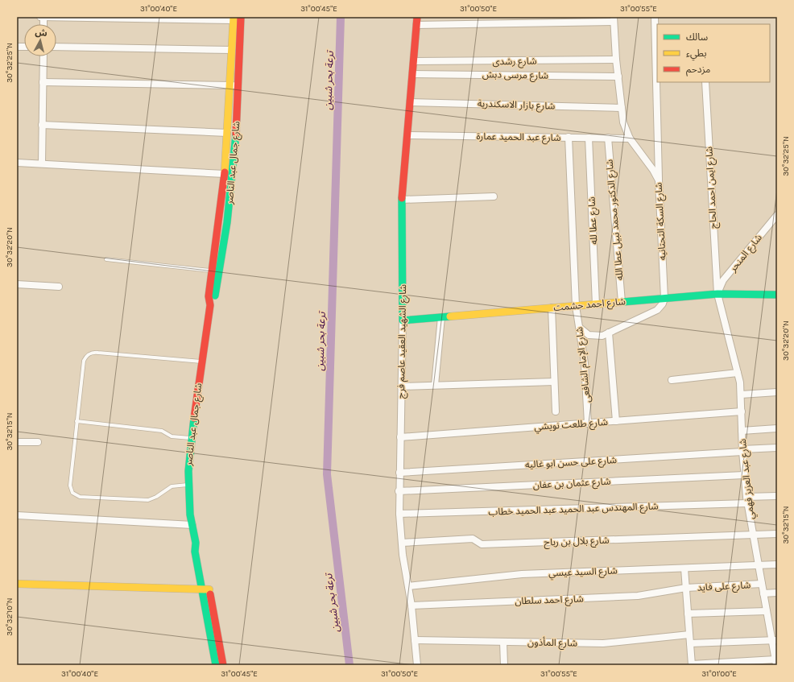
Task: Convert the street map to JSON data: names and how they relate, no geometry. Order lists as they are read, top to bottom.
{
  "streets": {
    "main road": ["شارع جمال عبد الناصر", "شارع احمد حشمت", "شارع الشهيد العقيد عاصم فرج"],
    "street": [
      "شارع رشدى",
      "شارع مرسى دبش",
      "شارع بازار الاسكندرية",
      "شارع عبد الحميد عمارة",
      "شارع ايمن احمد الحاج",
      "شارع الدكتور محمد نبيل عطا الله",
      "شارع عطا لله",
      "شارع السكة التحتانيه",
      "شارع المنحر",
      "شارع الإمام الشافعى",
      "شارع طلعت نويشي",
      "شارع على حسن ابو غاليه",
      "شارع عبد العزيز فهمي",
      "شارع عثمان بن عفان",
      "شارع المهندس عبد الحميد عبد الحميد خطاب",
      "شارع بلال بن رباح",
      "شارع السيد عيسي",
      "شارع على فايد",
      "شارع احمد سلطان",
      "شارع المأذون"
    ]
  },
  "crossings": [
    ["شارع رشدى", "شارع السكة التحتانيه"],
    ["شارع رشدى", "شارع الشهيد العقيد عاصم فرج"],
    ["شارع مرسى دبش", "شارع السكة التحتانيه"],
    ["شارع مرسى دبش", "شارع الشهيد العقيد عاصم فرج"],
    ["شارع بازار الاسكندرية", "شارع السكة التحتانيه"],
    ["شارع بازار الاسكندرية", "شارع الشهيد العقيد عاصم فرج"],
    ["شارع عبد الحميد عمارة", "شارع الدكتور محمد نبيل عطا الله"],
    ["شارع عبد الحميد عمارة", "شارع عطا لله"],
    ["شارع عبد الحميد عمارة", "شارع السكة التحتانيه"],
    ["شارع عبد الحميد عمارة", "شارع الشهيد العقيد عاصم فرج"],
    ["شارع عبد الحميد عمارة", "شارع الإمام الشافعى"],
    ["شارع ايمن احمد الحاج", "شارع المنحر"],
    ["شارع ايمن احمد الحاج", "شارع احمد حشمت"],
    ["شارع ايمن احمد الحاج", "شارع عبد العزيز فهمي"],
    ["شارع الدكتور محمد نبيل عطا الله", "شارع احمد حشمت"],
    ["شارع عطا لله", "شارع احمد حشمت"],
    ["شارع السكة التحتانيه", "شارع احمد حشمت"],
    ["شارع المنحر", "شارع احمد حشمت"],
    ["شارع المنحر", "شارع عبد العزيز فهمي"],
    ["شارع احمد حشمت", "شارع الشهيد العقيد عاصم فرج"],
    ["شارع احمد حشمت", "شارع الإمام الشافعى"],
    ["شارع احمد حشمت", "شارع عبد العزيز فهمي"],
    ["شارع الشهيد العقيد عاصم فرج", "شارع طلعت نويشي"],
    ["شارع الشهيد العقيد عاصم فرج", "شارع على حسن ابو غاليه"],
    ["شارع الشهيد العقيد عاصم فرج", "شارع عثمان بن عفان"],
    ["شارع الشهيد العقيد عاصم فرج", "شارع المهندس عبد الحميد عبد الحميد خطاب"],
    ["شارع الشهيد العقيد عاصم فرج", "شارع بلال بن رباح"],
    ["شارع الشهيد العقيد عاصم فرج", "شارع السيد عيسي"],
    ["شارع الشهيد العقيد عاصم فرج", "شارع احمد سلطان"],
    ["شارع الشهيد العقيد عاصم فرج", "شارع المأذون"],
    ["شارع الإمام الشافعى", "شارع طلعت نويشي"],
    ["شارع طلعت نويشي", "شارع عبد العزيز فهمي"],
    ["شارع على حسن ابو غاليه", "شارع عبد العزيز فهمي"],
    ["شارع عبد العزيز فهمي", "شارع عثمان بن عفان"],
    ["شارع عبد العزيز فهمي", "شارع المهندس عبد الحميد عبد الحميد خطاب"],
    ["شارع عبد العزيز فهمي", "شارع بلال بن رباح"],
    ["شارع عبد العزيز فهمي", "شارع السيد عيسي"],
    ["شارع عبد العزيز فهمي", "شارع على فايد"],
    ["شارع على فايد", "شارع احمد سلطان"]
  ],
  "water": ["ترعة بحر شبين"],
  "legend": ["سالك", "بطيء", "مزدحم"],
  "north": "top",
  "coordinates": [
    "31°00'40\"E",
    "31°00'45\"E",
    "31°00'50\"E",
    "31°00'55\"E",
    "30°32'25\"N",
    "30°32'20\"N",
    "30°32'15\"N",
    "30°32'10\"N",
    "31°01'00\"E"
  ]
}
